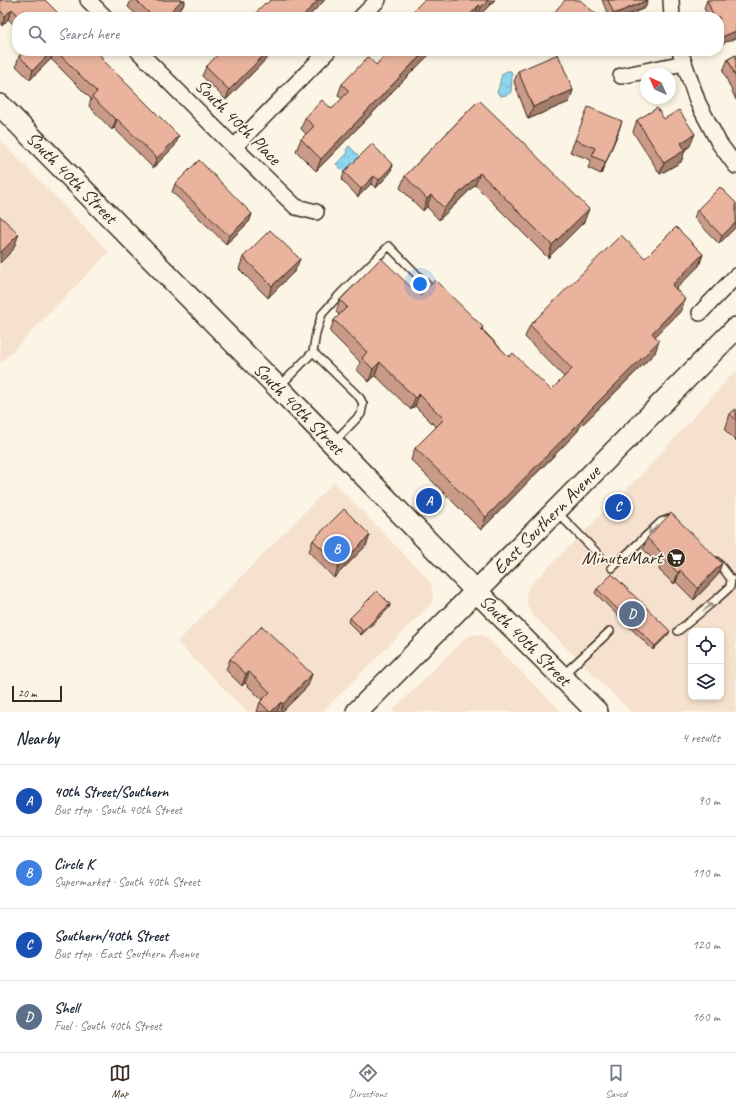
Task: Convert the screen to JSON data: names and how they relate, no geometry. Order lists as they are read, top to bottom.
{
  "streets": {
    "main road": ["South 40th Street", "East Southern Avenue"],
    "street": ["South 40th Place"]
  },
  "crossings": [
    ["South 40th Street", "East Southern Avenue"]
  ],
  "places": {
    "supermarket": ["MinuteMart"]
  },
  "scale_bar": "20 m",
  "north": "top left",
  "page": {
    "search": "Search here",
    "pins": [
      "A",
      "C",
      "B",
      "D"
    ],
    "scale": "20 m",
    "heading": ["Nearby", "4 results"],
    "list": [
      {
        "mark": "A",
        "name": "40th Street/Southern",
        "note": "Bus stop · South 40th Street",
        "value": "90 m"
      },
      {
        "mark": "B",
        "name": "Circle K",
        "note": "Supermarket · South 40th Street",
        "value": "110 m"
      },
      {
        "mark": "C",
        "name": "Southern/40th Street",
        "note": "Bus stop · East Southern Avenue",
        "value": "120 m"
      },
      {
        "mark": "D",
        "name": "Shell",
        "note": "Fuel · South 40th Street",
        "value": "160 m"
      }
    ],
    "nav": ["Map", "Directions", "Saved"]
  }
}
